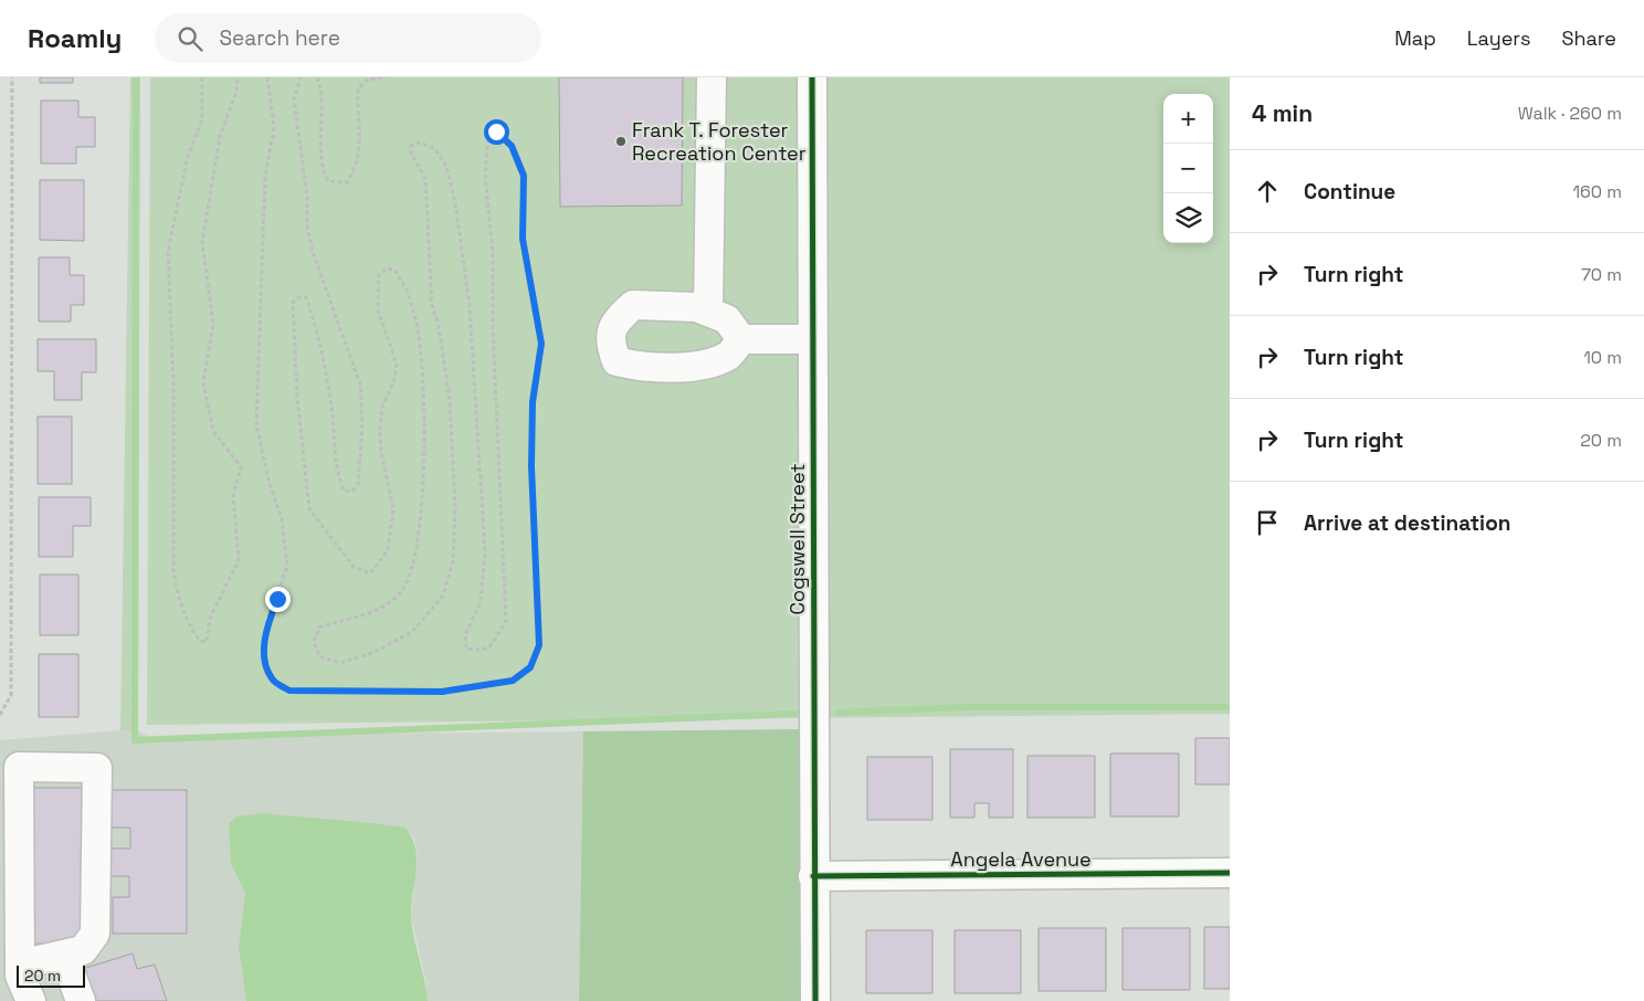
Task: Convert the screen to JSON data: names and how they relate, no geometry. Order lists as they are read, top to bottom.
{
  "streets": {
    "street": ["Cogswell Street", "Angela Avenue"]
  },
  "crossings": [
    ["Cogswell Street", "Angela Avenue"]
  ],
  "places": ["Frank T. Forester Recreation Center"],
  "scale_bar": "20 m",
  "page": {
    "header": "Roamly",
    "search": "Search here",
    "nav": ["Map", "Layers", "Share"],
    "heading": ["4 min", "Walk · 260 m"],
    "map_buttons": ["+", "−"],
    "list": [
      ["Continue", "160 m"],
      ["Turn right", "70 m"],
      ["Turn right", "10 m"],
      ["Turn right", "20 m"],
      "Arrive at destination"
    ],
    "scale": "20 m"
  }
}
